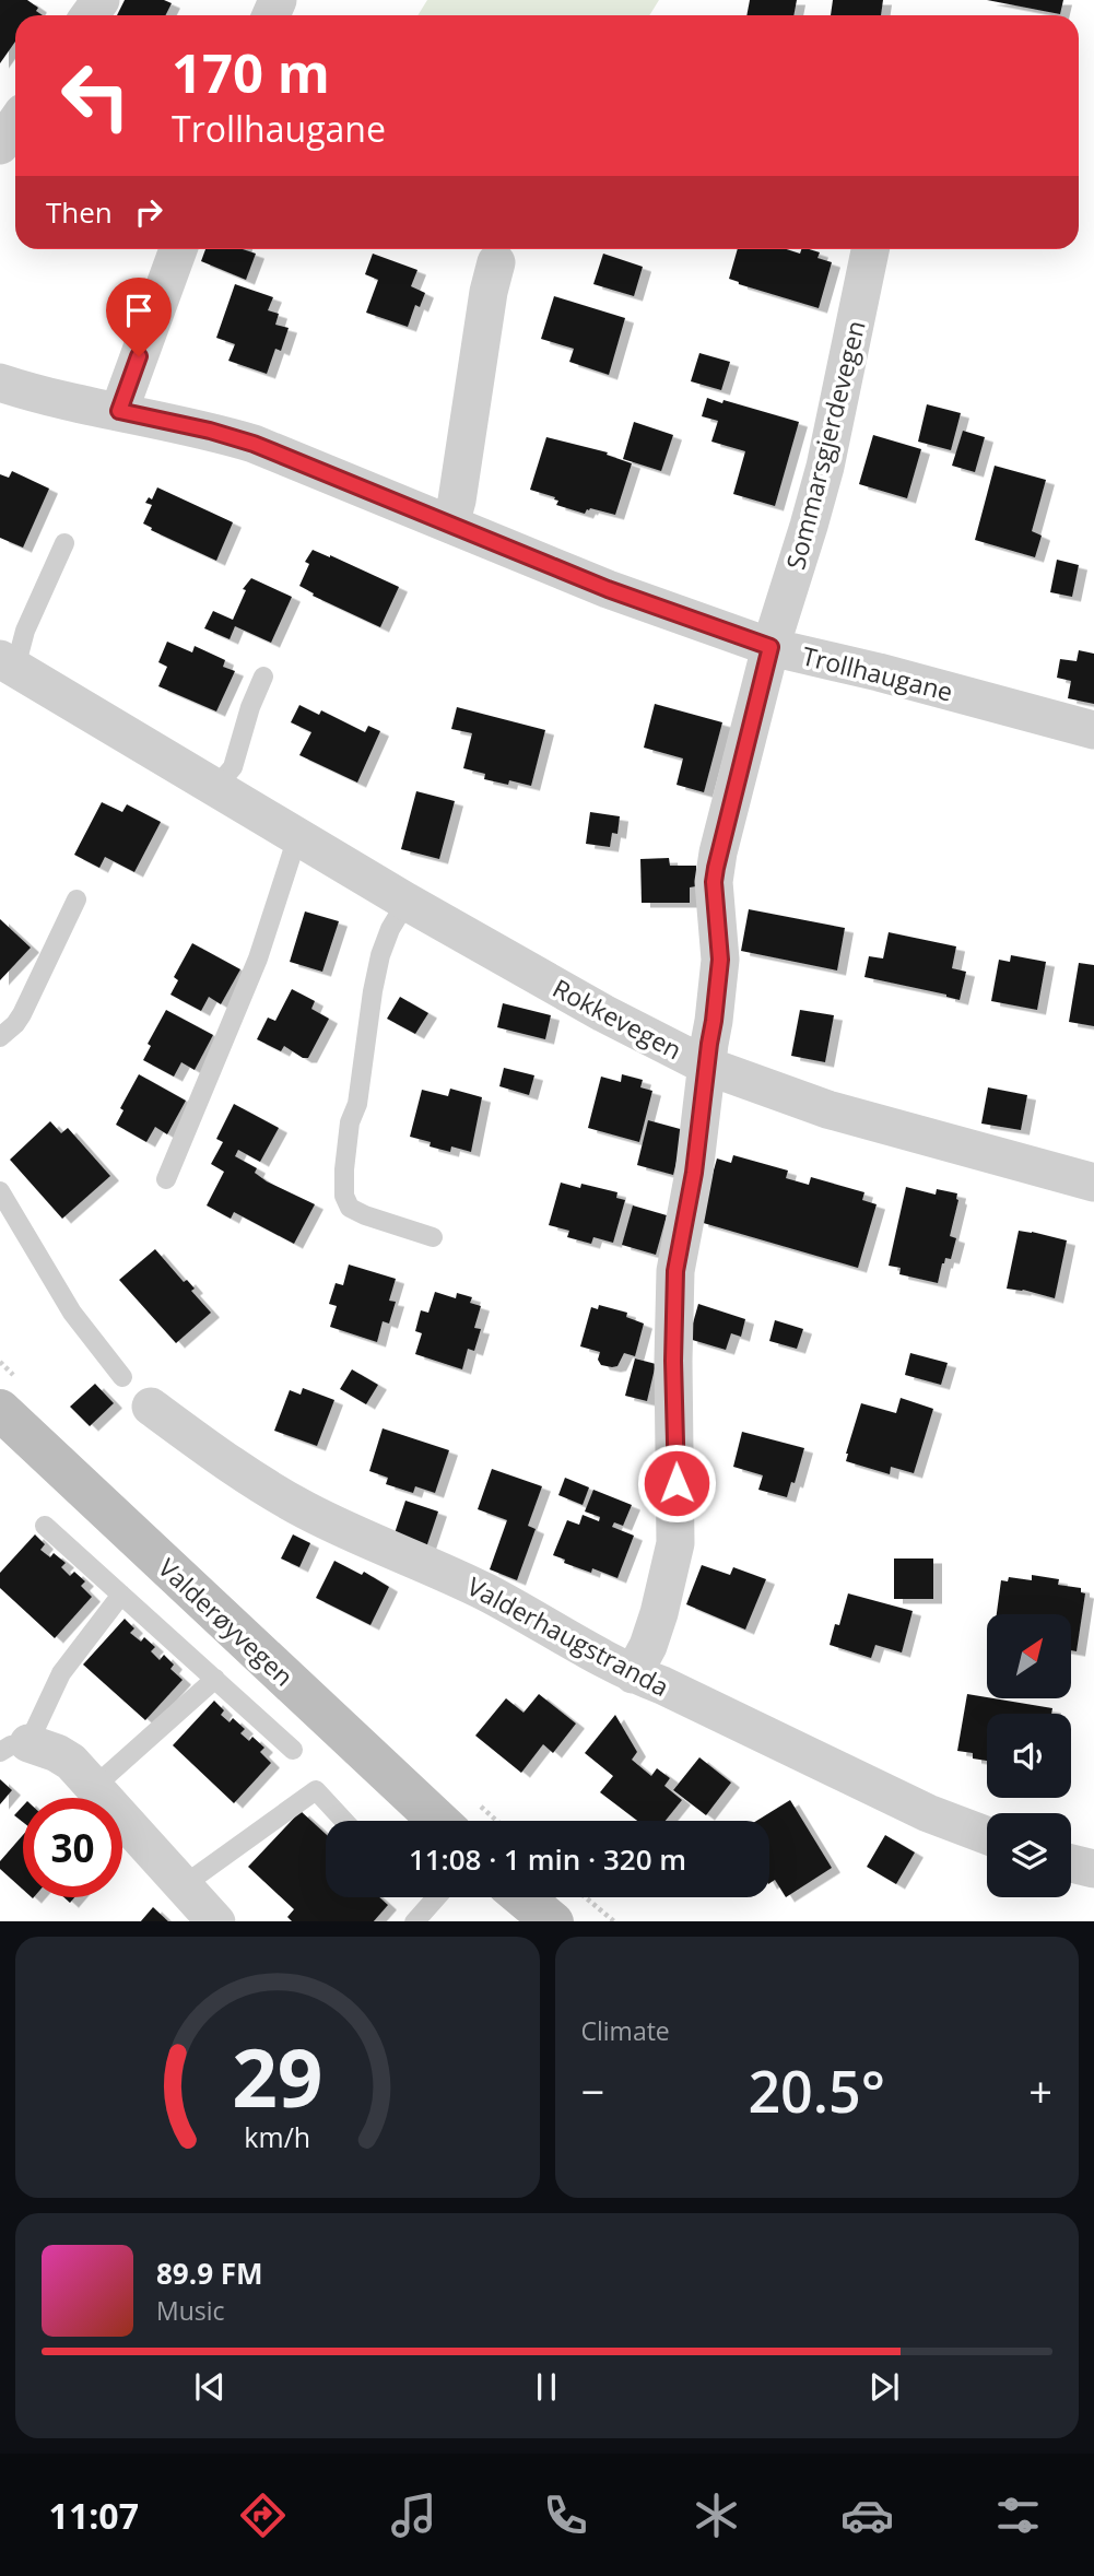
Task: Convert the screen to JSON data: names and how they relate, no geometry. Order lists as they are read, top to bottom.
{
  "streets": {
    "main road": ["Valderøyvegen"],
    "street": [
      "Sommarsgjerdevegen",
      "Trollhaugane",
      "Rokkevegen",
      "Valderhaugstranda"
    ]
  },
  "crossings": [
    ["Sommarsgjerdevegen", "Trollhaugane"],
    ["Sommarsgjerdevegen", "Rokkevegen"],
    ["Sommarsgjerdevegen", "Valderhaugstranda"]
  ],
  "north": "top right",
  "page": {
    "turn": ["170 m", "Trollhaugane"],
    "then": "Then",
    "limit": "30",
    "trip": "11:08 · 1 min · 320 m",
    "tile": "Climate",
    "heat": ["−", "20.5°", "+"],
    "song": ["89.9 FM", "Music"],
    "tabs": "11:07",
    "gauge": ["29", "km/h"]
  }
}
